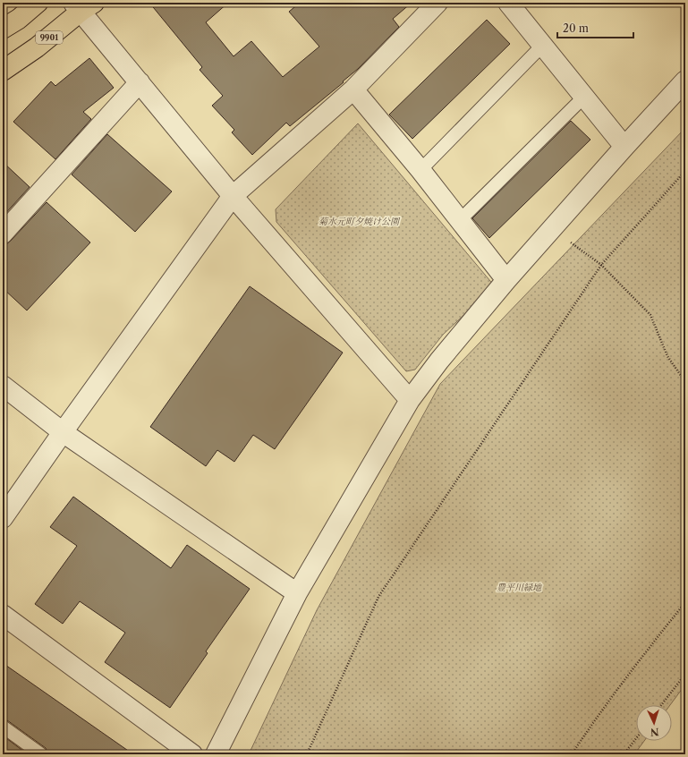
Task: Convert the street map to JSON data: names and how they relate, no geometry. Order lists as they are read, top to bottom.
{
  "streets": {
    "main road": ["9901"]
  },
  "parks": ["菊水元町夕焼け公園", "豊平川緑地"],
  "scale_bar": "20 m",
  "north": "bottom"
}
